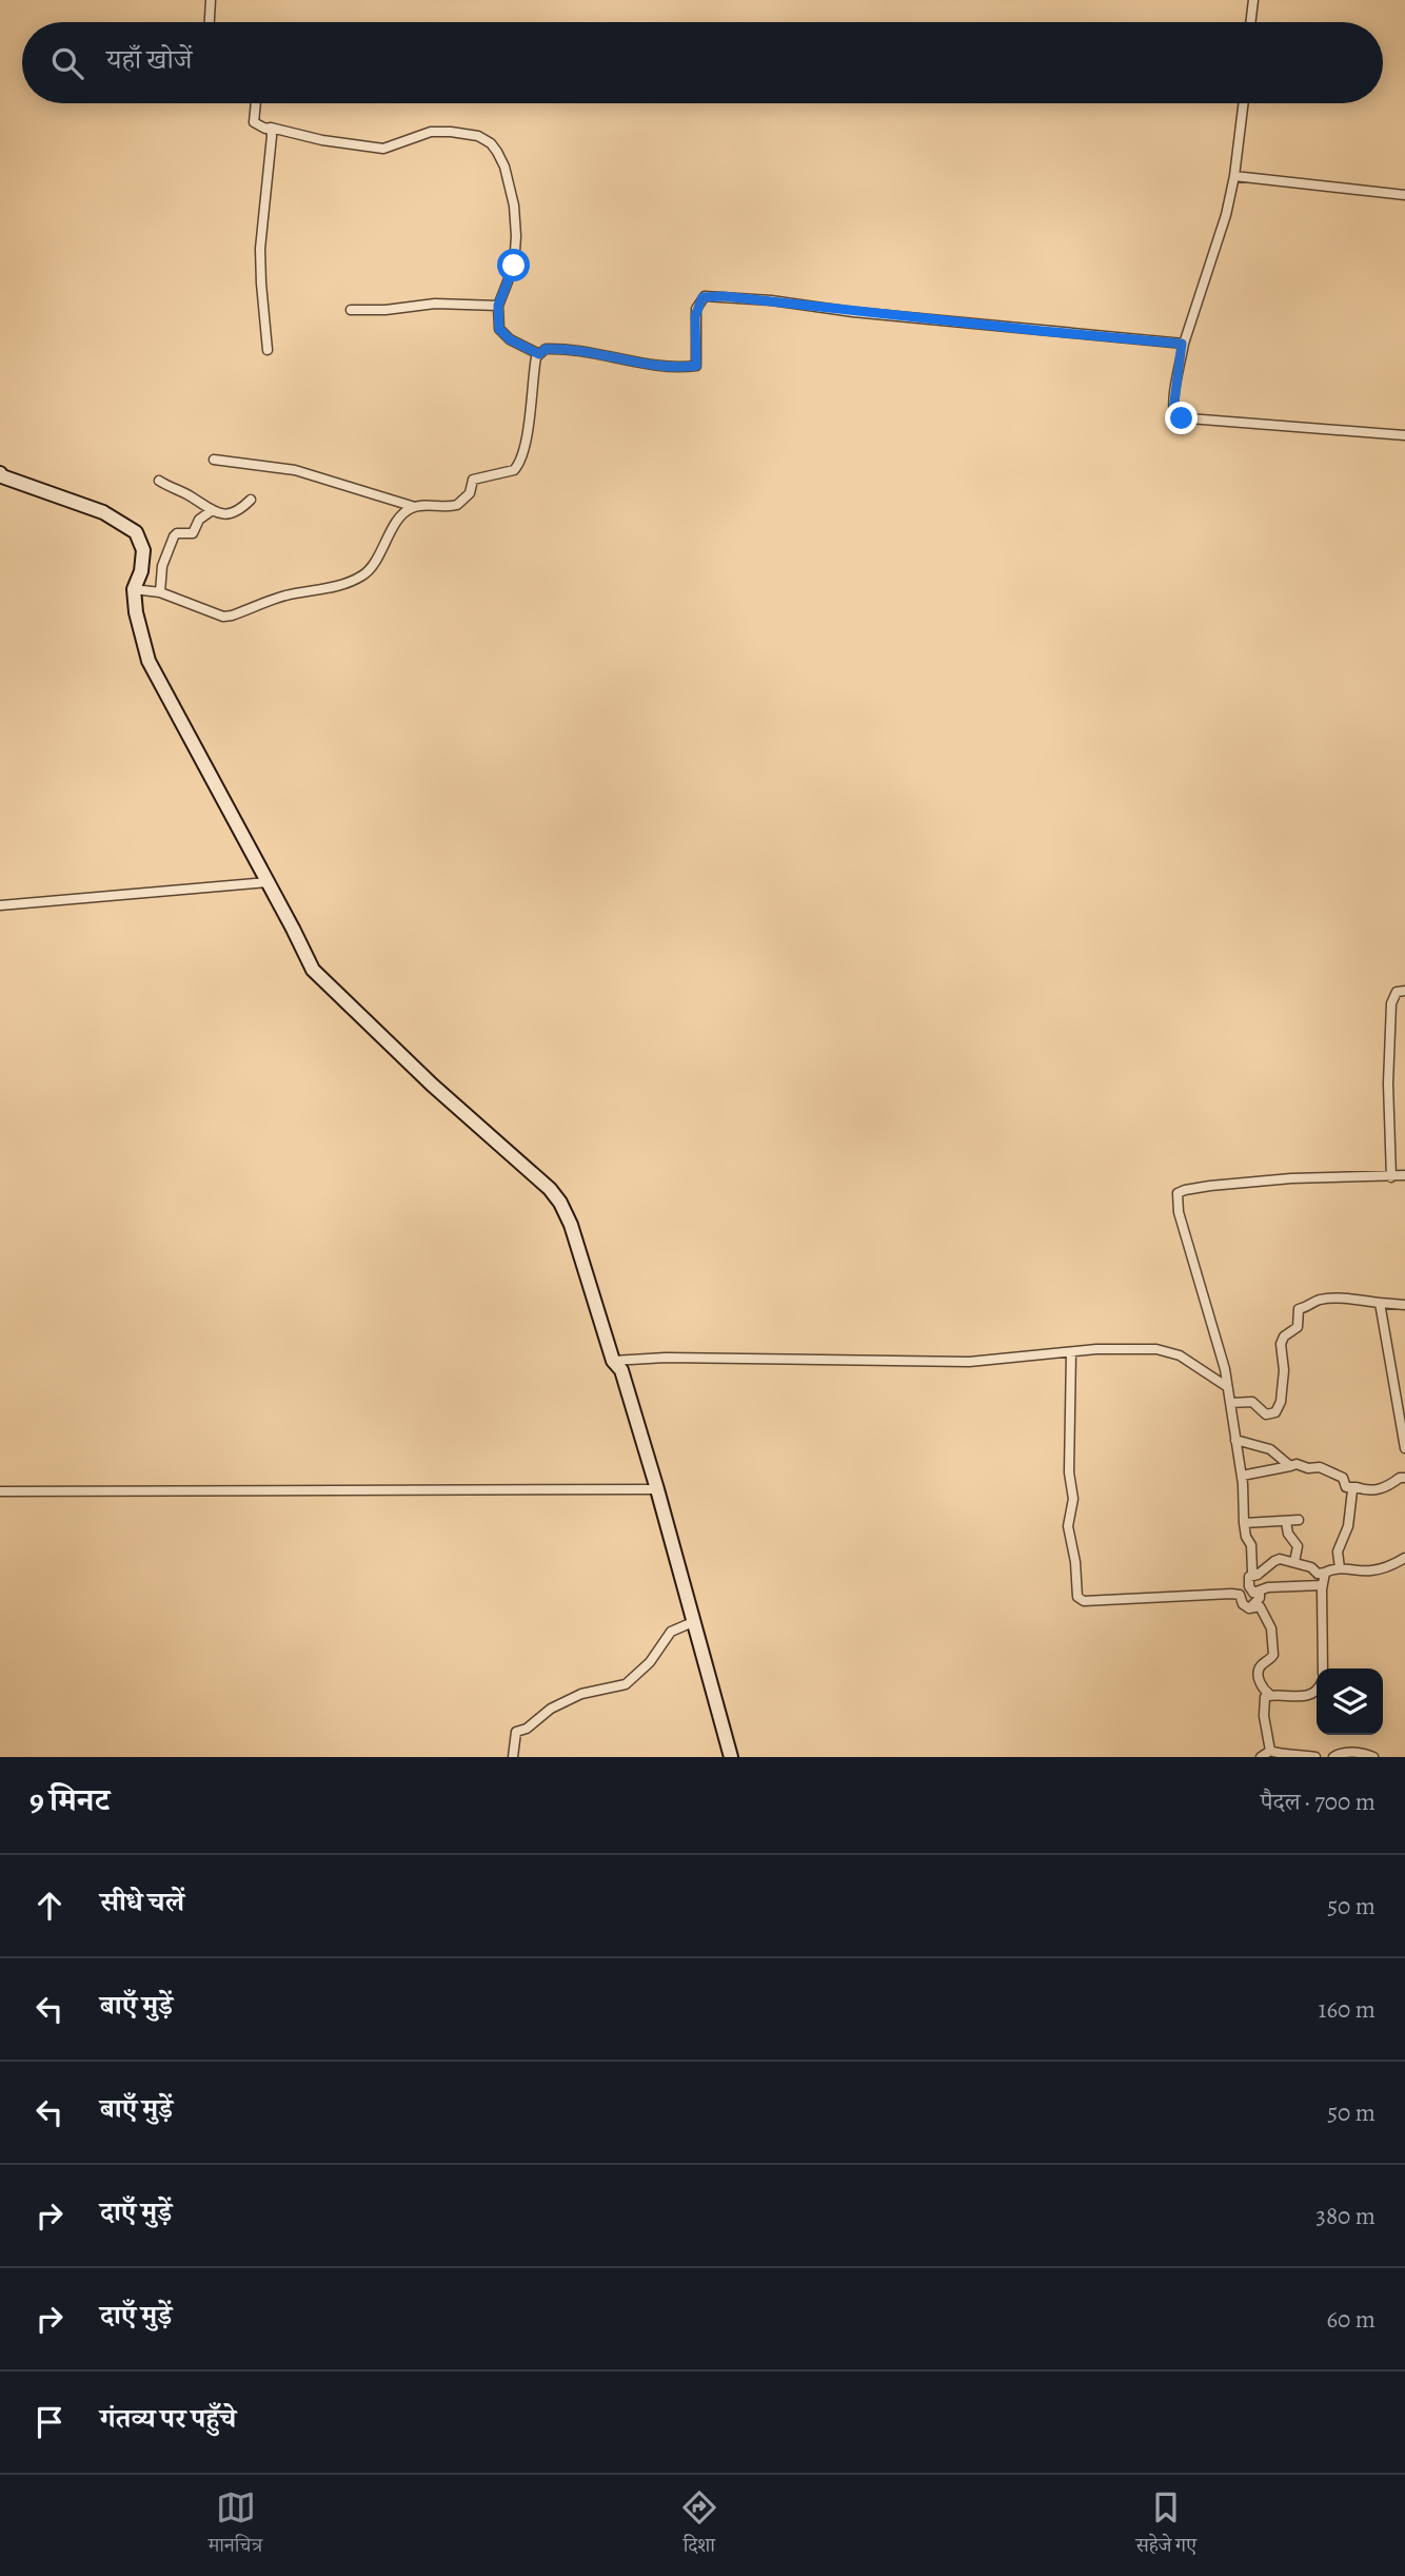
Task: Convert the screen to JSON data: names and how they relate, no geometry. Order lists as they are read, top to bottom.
{
  "page": {
    "search": "यहाँ खोजें",
    "heading": ["9 मिनट", "पैदल · 700 m"],
    "list": [
      ["सीधे चलें", "50 m"],
      ["बाएँ मुड़ें", "160 m"],
      ["बाएँ मुड़ें", "50 m"],
      ["दाएँ मुड़ें", "380 m"],
      ["दाएँ मुड़ें", "60 m"],
      "गंतव्य पर पहुँचे"
    ],
    "nav": ["मानचित्र", "दिशा", "सहेजे गए"]
  }
}
